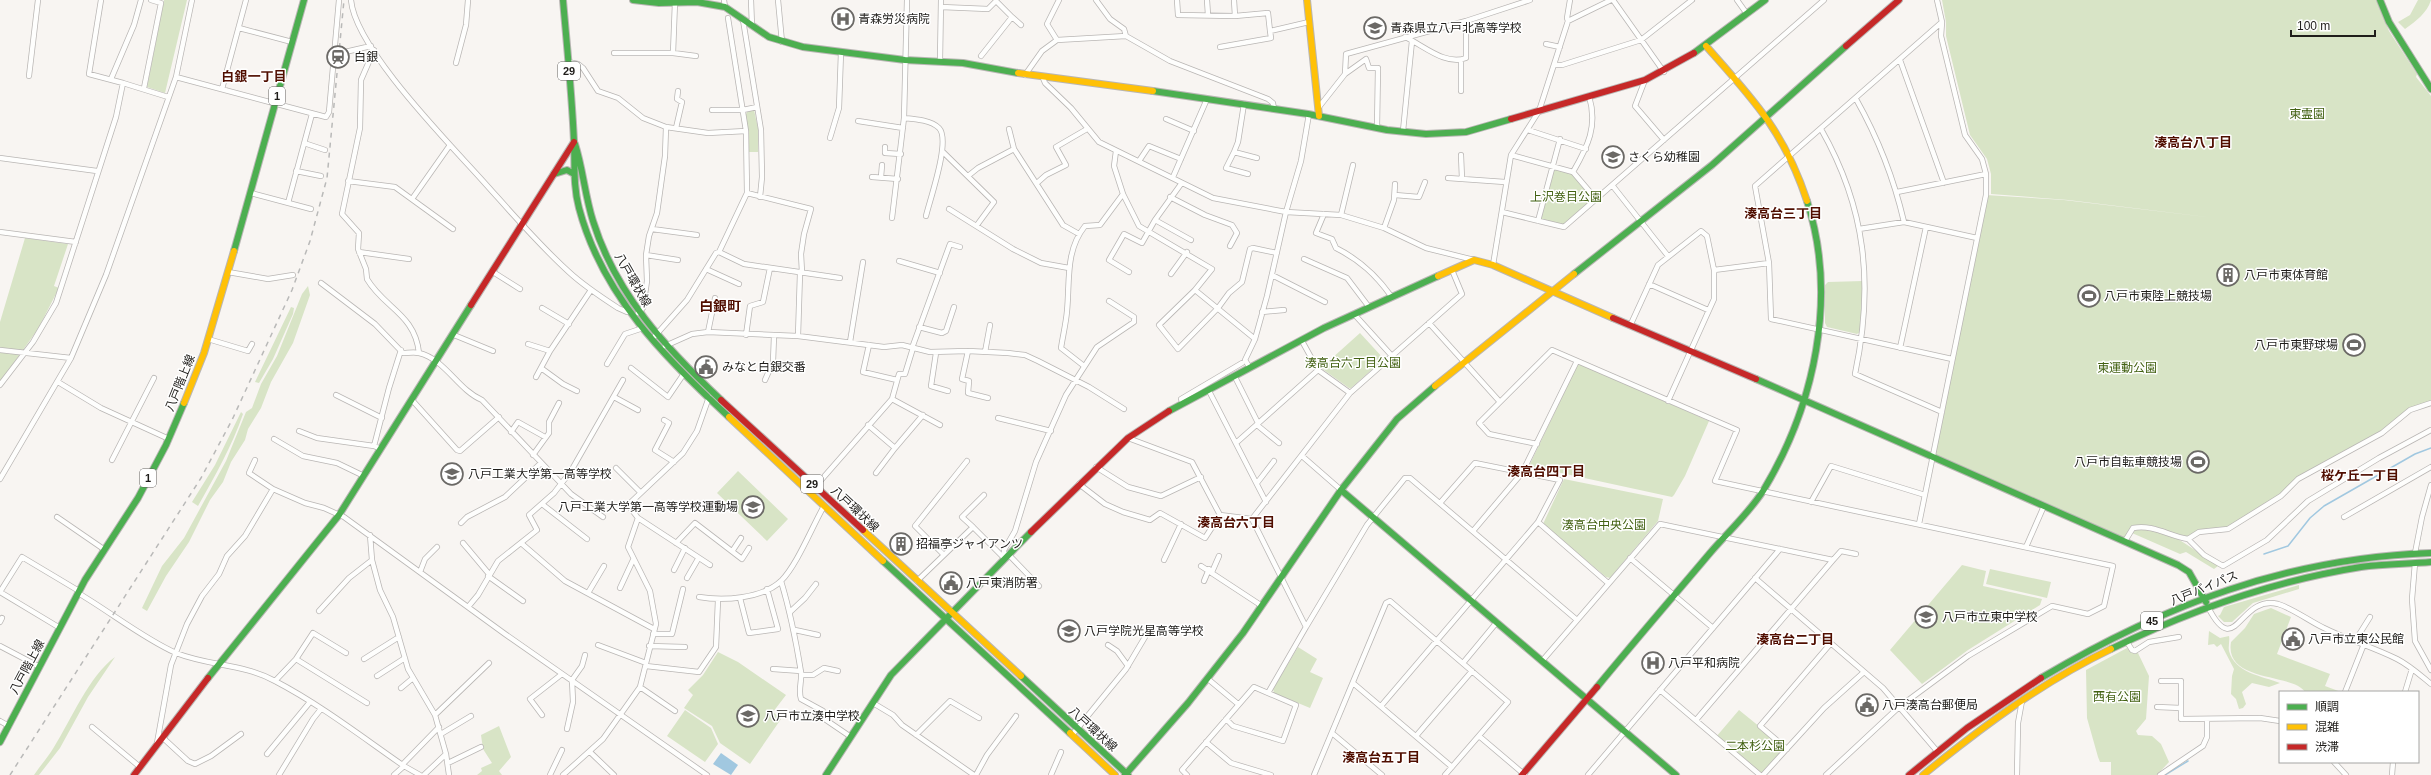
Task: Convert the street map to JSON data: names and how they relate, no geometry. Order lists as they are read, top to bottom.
{
  "streets": {
    "main road": [
      "29",
      "1",
      "八戸環状線",
      "八戸階上線",
      "八戸バイパス",
      "45"
    ]
  },
  "districts": [
    "白銀一丁目",
    "湊高台八丁目",
    "湊高台三丁目",
    "白銀町",
    "湊高台四丁目",
    "桜ケ丘一丁目",
    "湊高台六丁目",
    "湊高台二丁目",
    "湊高台五丁目"
  ],
  "parks": [
    "東霊園",
    "上沢巻目公園",
    "湊高台六丁目公園",
    "東運動公園",
    "湊高台中央公園",
    "西有公園",
    "二本杉公園"
  ],
  "places": {
    "hospital": ["青森労災病院", "八戸平和病院"],
    "school or university": [
      "青森県立八戸北高等学校",
      "さくら幼稚園",
      "八戸工業大学第一高等学校",
      "八戸工業大学第一高等学校運動場",
      "八戸市立東中学校",
      "八戸学院光星高等学校",
      "八戸市立湊中学校"
    ],
    "station": ["白銀"],
    "building": ["八戸市東体育館", "招福亭ジャイアンツ"],
    "sports": ["八戸市東陸上競技場", "八戸市東野球場", "八戸市自転車競技場"],
    "public building": [
      "みなと白銀交番",
      "八戸東消防署",
      "八戸市立東公民館",
      "八戸湊高台郵便局"
    ]
  },
  "legend": ["順調", "混雑", "渋滞"],
  "scale_bar": "100 m"
}
